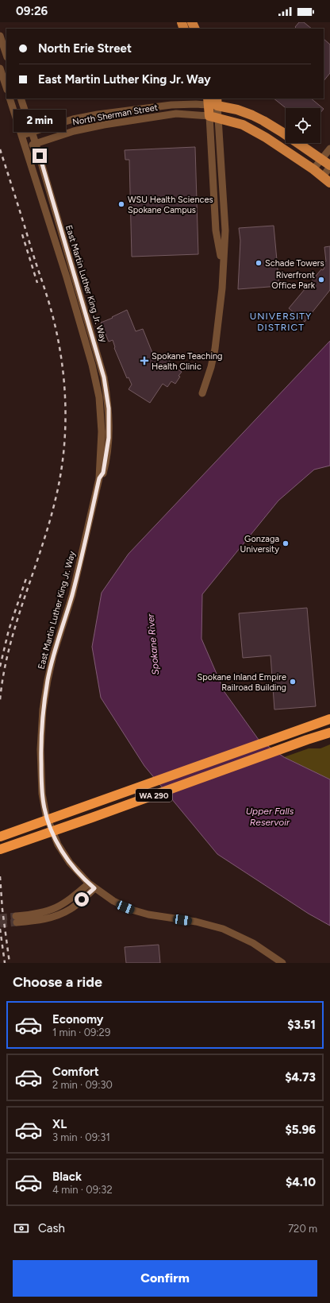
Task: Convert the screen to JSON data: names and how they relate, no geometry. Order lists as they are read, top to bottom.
{
  "streets": {
    "highway": ["WA 290"],
    "street": ["North Sherman Street", "East Martin Luther King Jr. Way"]
  },
  "crossings": [
    ["North Sherman Street", "East Martin Luther King Jr. Way"]
  ],
  "districts": ["UNIVERSITY DISTRICT"],
  "water": ["Spokane River", "Upper Falls Reservoir"],
  "places": {
    "other": [
      "WSU Health Sciences Spokane Campus",
      "Schade Towers",
      "Riverfront Office Park",
      "Gonzaga University",
      "Spokane Inland Empire Railroad Building"
    ],
    "health": ["Spokane Teaching Health Clinic"]
  },
  "page": {
    "status": "09:26",
    "banner": ["North Erie Street", "East Martin Luther King Jr. Way"],
    "bubble": "2 min",
    "heading": "Choose a ride",
    "list": [
      {
        "name": "Economy",
        "note": "1 min · 09:29",
        "value": "$3.51"
      },
      {
        "name": "Comfort",
        "note": "2 min · 09:30",
        "value": "$4.73"
      },
      {
        "name": "XL",
        "note": "3 min · 09:31",
        "value": "$5.96"
      },
      {
        "name": "Black",
        "note": "4 min · 09:32",
        "value": "$4.10"
      }
    ],
    "pay": ["Cash", "720 m"],
    "buttons": "Confirm"
  }
}
